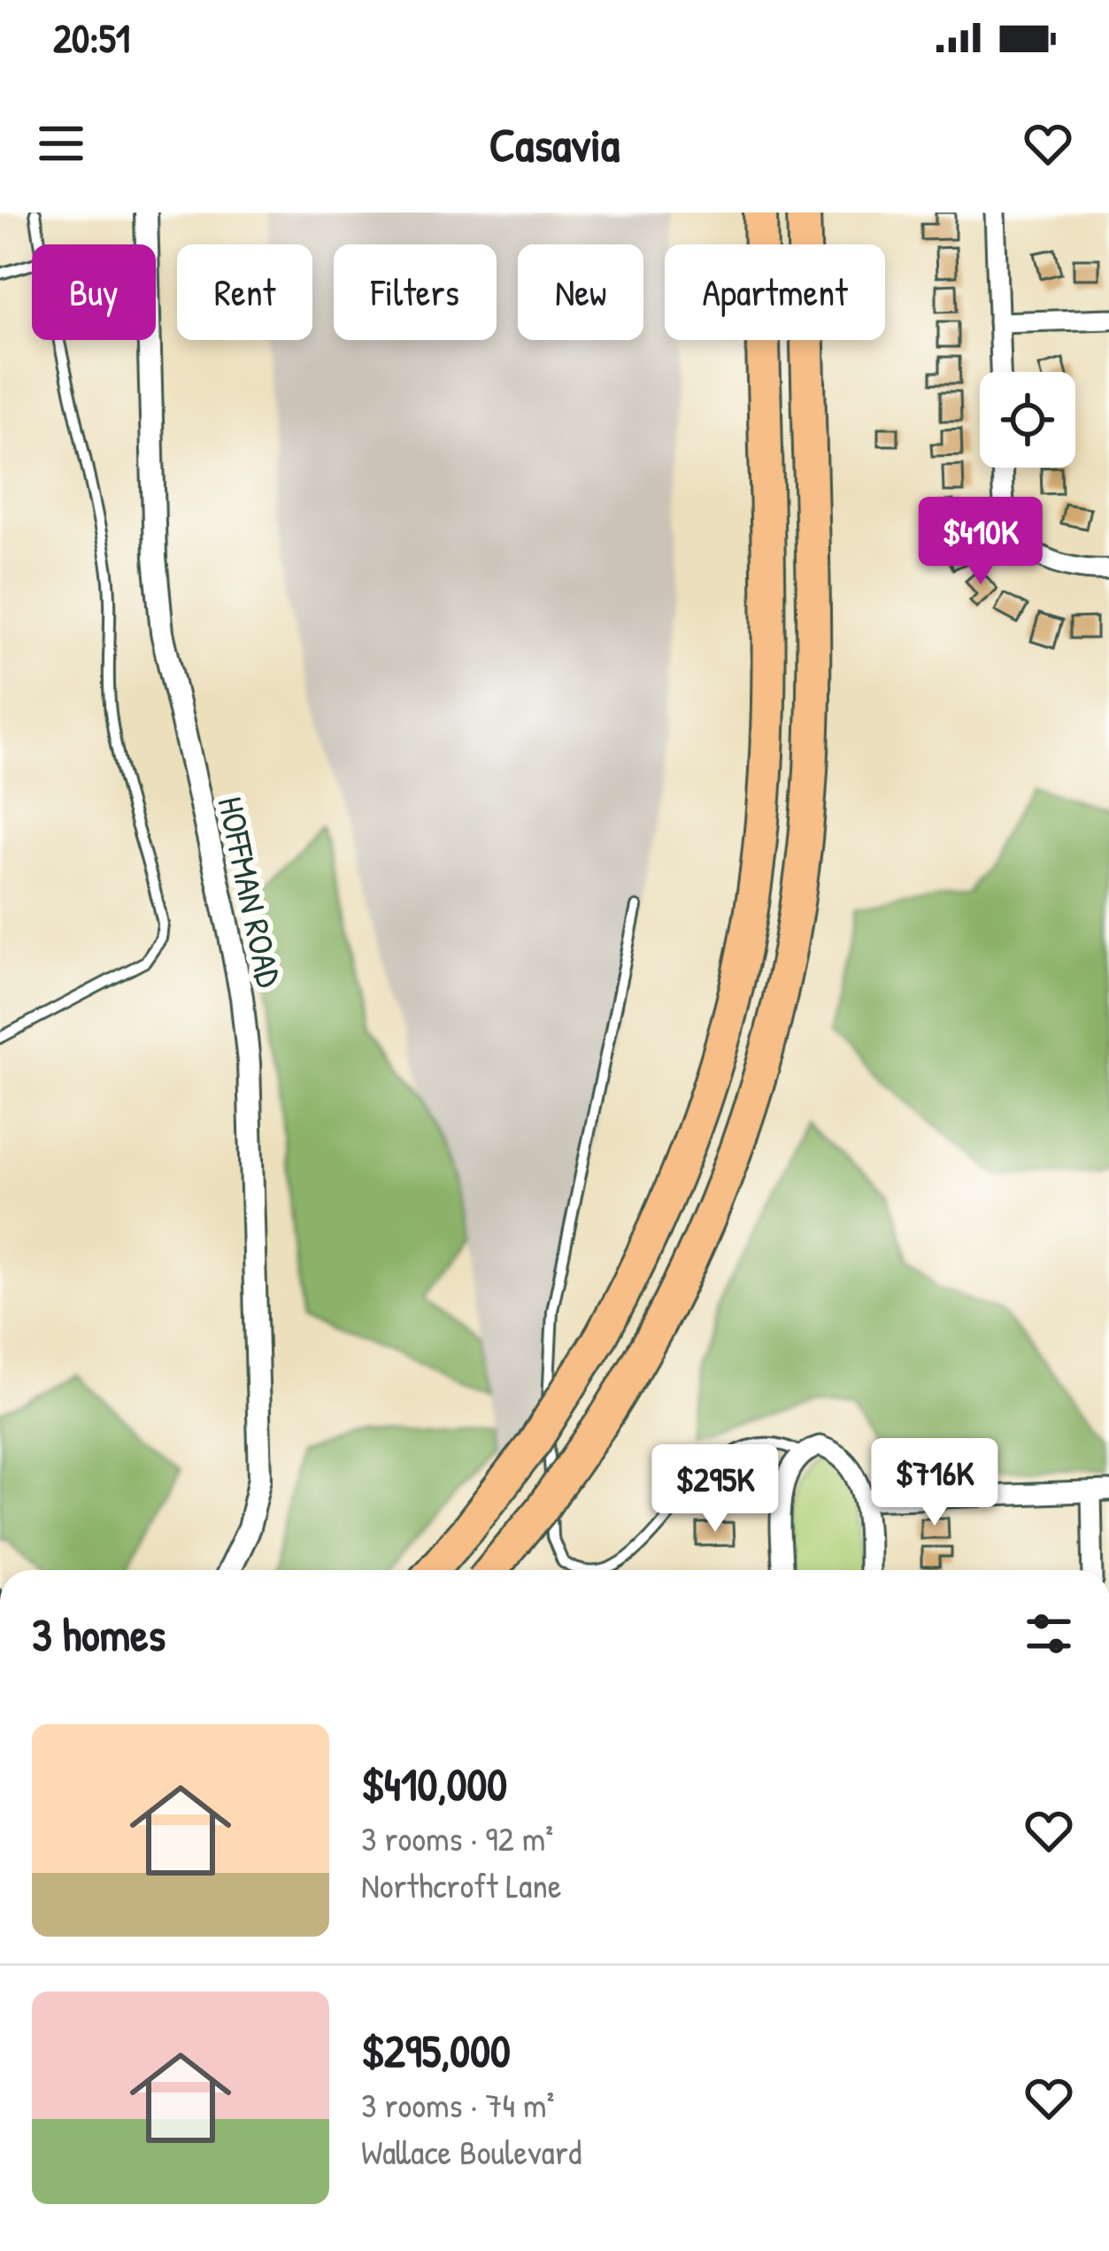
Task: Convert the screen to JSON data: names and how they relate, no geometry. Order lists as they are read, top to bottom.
{
  "streets": {
    "street": ["HOFFMAN ROAD"]
  },
  "page": {
    "status": "20:51",
    "header": "Casavia",
    "chip": [
      "Buy",
      "Rent",
      "Filters",
      "New",
      "Apartment"
    ],
    "price": ["$410K", "$716K", "$295K"],
    "heading": "3 homes",
    "list": [
      {
        "name": "$410,000",
        "note": "3 rooms · 92 m² · Northcroft Lane"
      },
      {
        "name": "$295,000",
        "note": "3 rooms · 74 m² · Wallace Boulevard"
      }
    ]
  }
}
